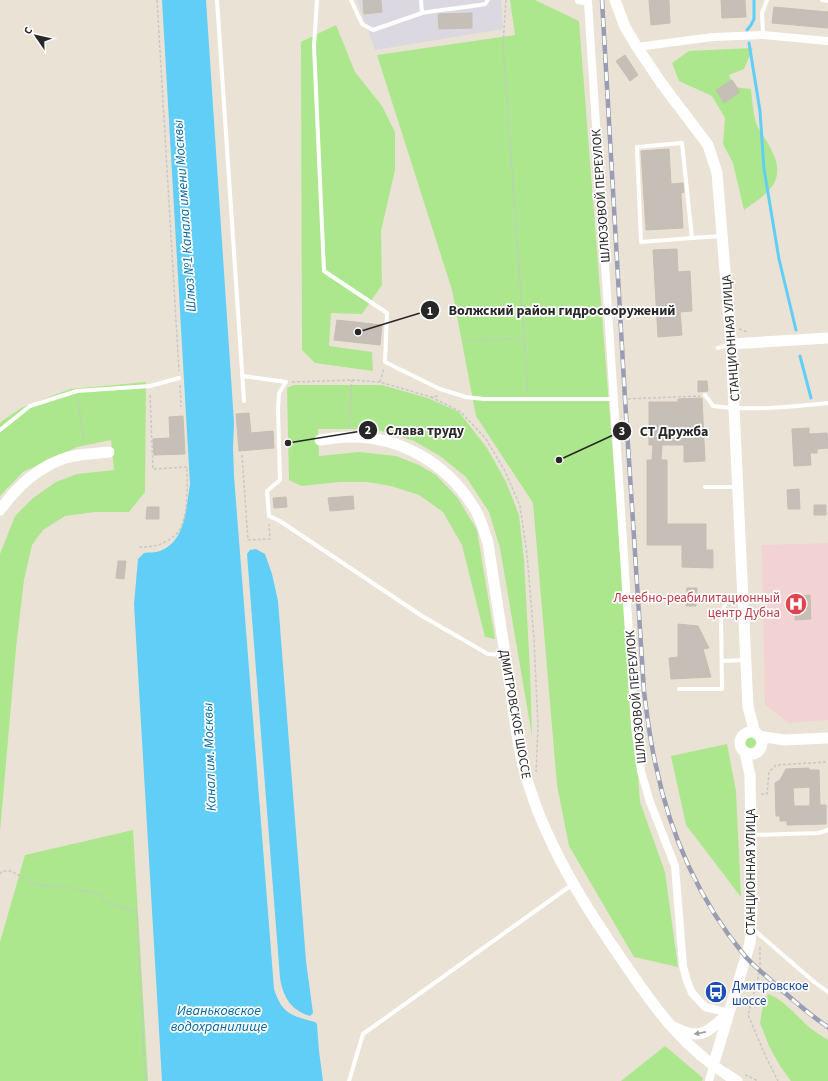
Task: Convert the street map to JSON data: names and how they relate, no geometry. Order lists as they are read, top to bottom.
{
  "streets": {
    "main road": ["СТАНЦИОННАЯ УЛИЦА", "ДМИТРОВСКОЕ ШОССЕ"],
    "street": ["ШЛЮЗОВОЙ ПЕРЕУЛОК"]
  },
  "crossings": [
    ["ШЛЮЗОВОЙ ПЕРЕУЛОК", "СТАНЦИОННАЯ УЛИЦА"],
    ["СТАНЦИОННАЯ УЛИЦА", "ДМИТРОВСКОЕ ШОССЕ"]
  ],
  "water": ["Шлюз №1 Канала имени Москвы", "Канал им. Москвы", "Иваньковское водохранилище"],
  "places": {
    "other": ["Волжский район гидросооружений", "Слава труду", "СТ Дружба"],
    "hospital": ["Лечебно-реабилитационный центр Дубна"],
    "bus stop": ["Дмитровское шоссе"]
  },
  "north": "top left"
}
